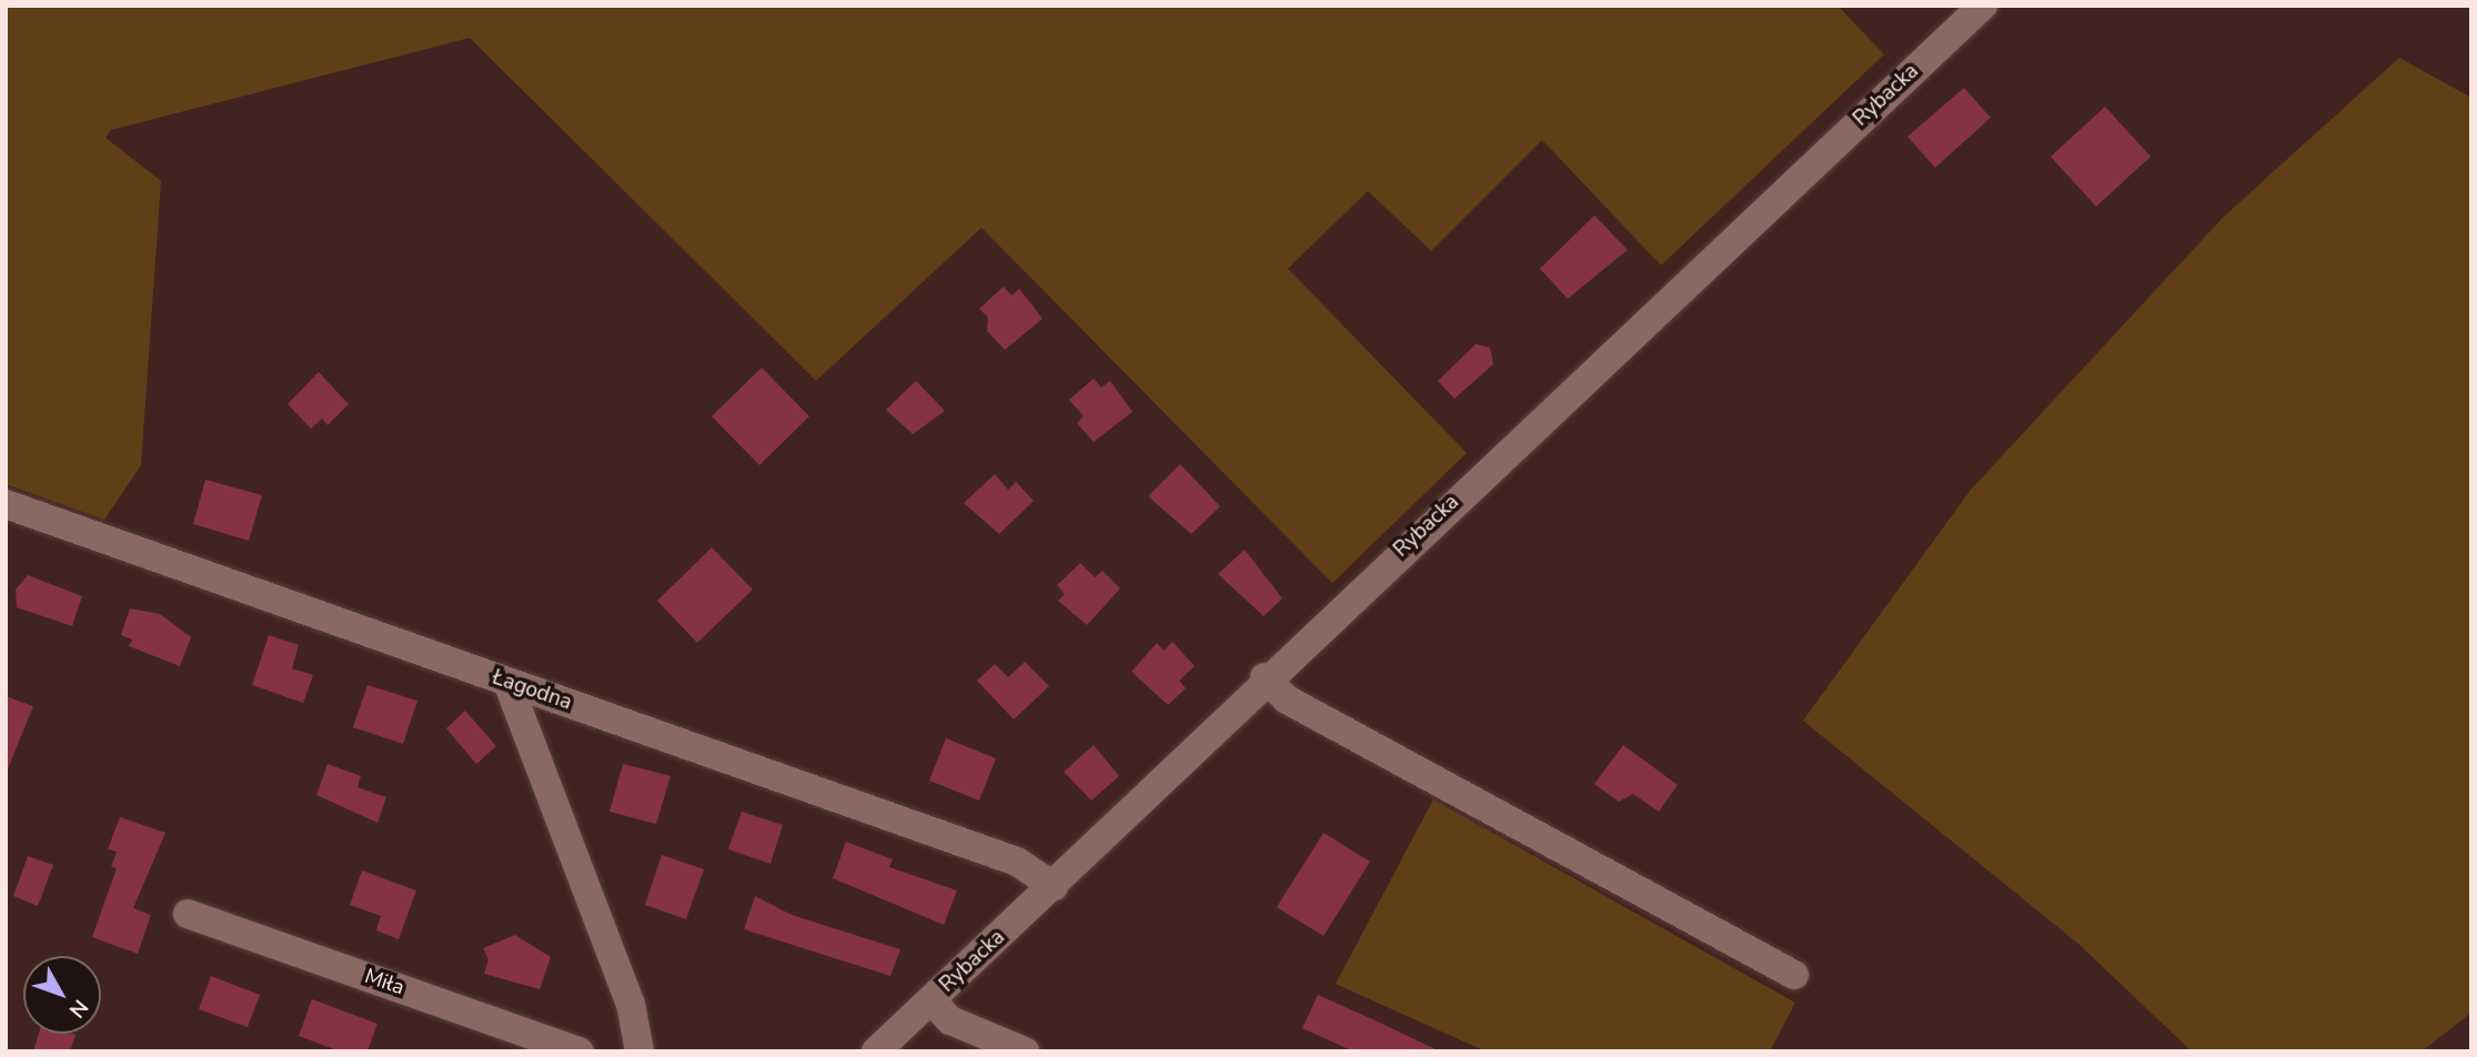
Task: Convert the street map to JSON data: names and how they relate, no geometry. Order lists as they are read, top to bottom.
{
  "streets": {
    "street": ["Rybacka", "Łagodna", "Miła"]
  },
  "crossings": [
    ["Rybacka", "Łagodna"]
  ],
  "north": "bottom right"
}
